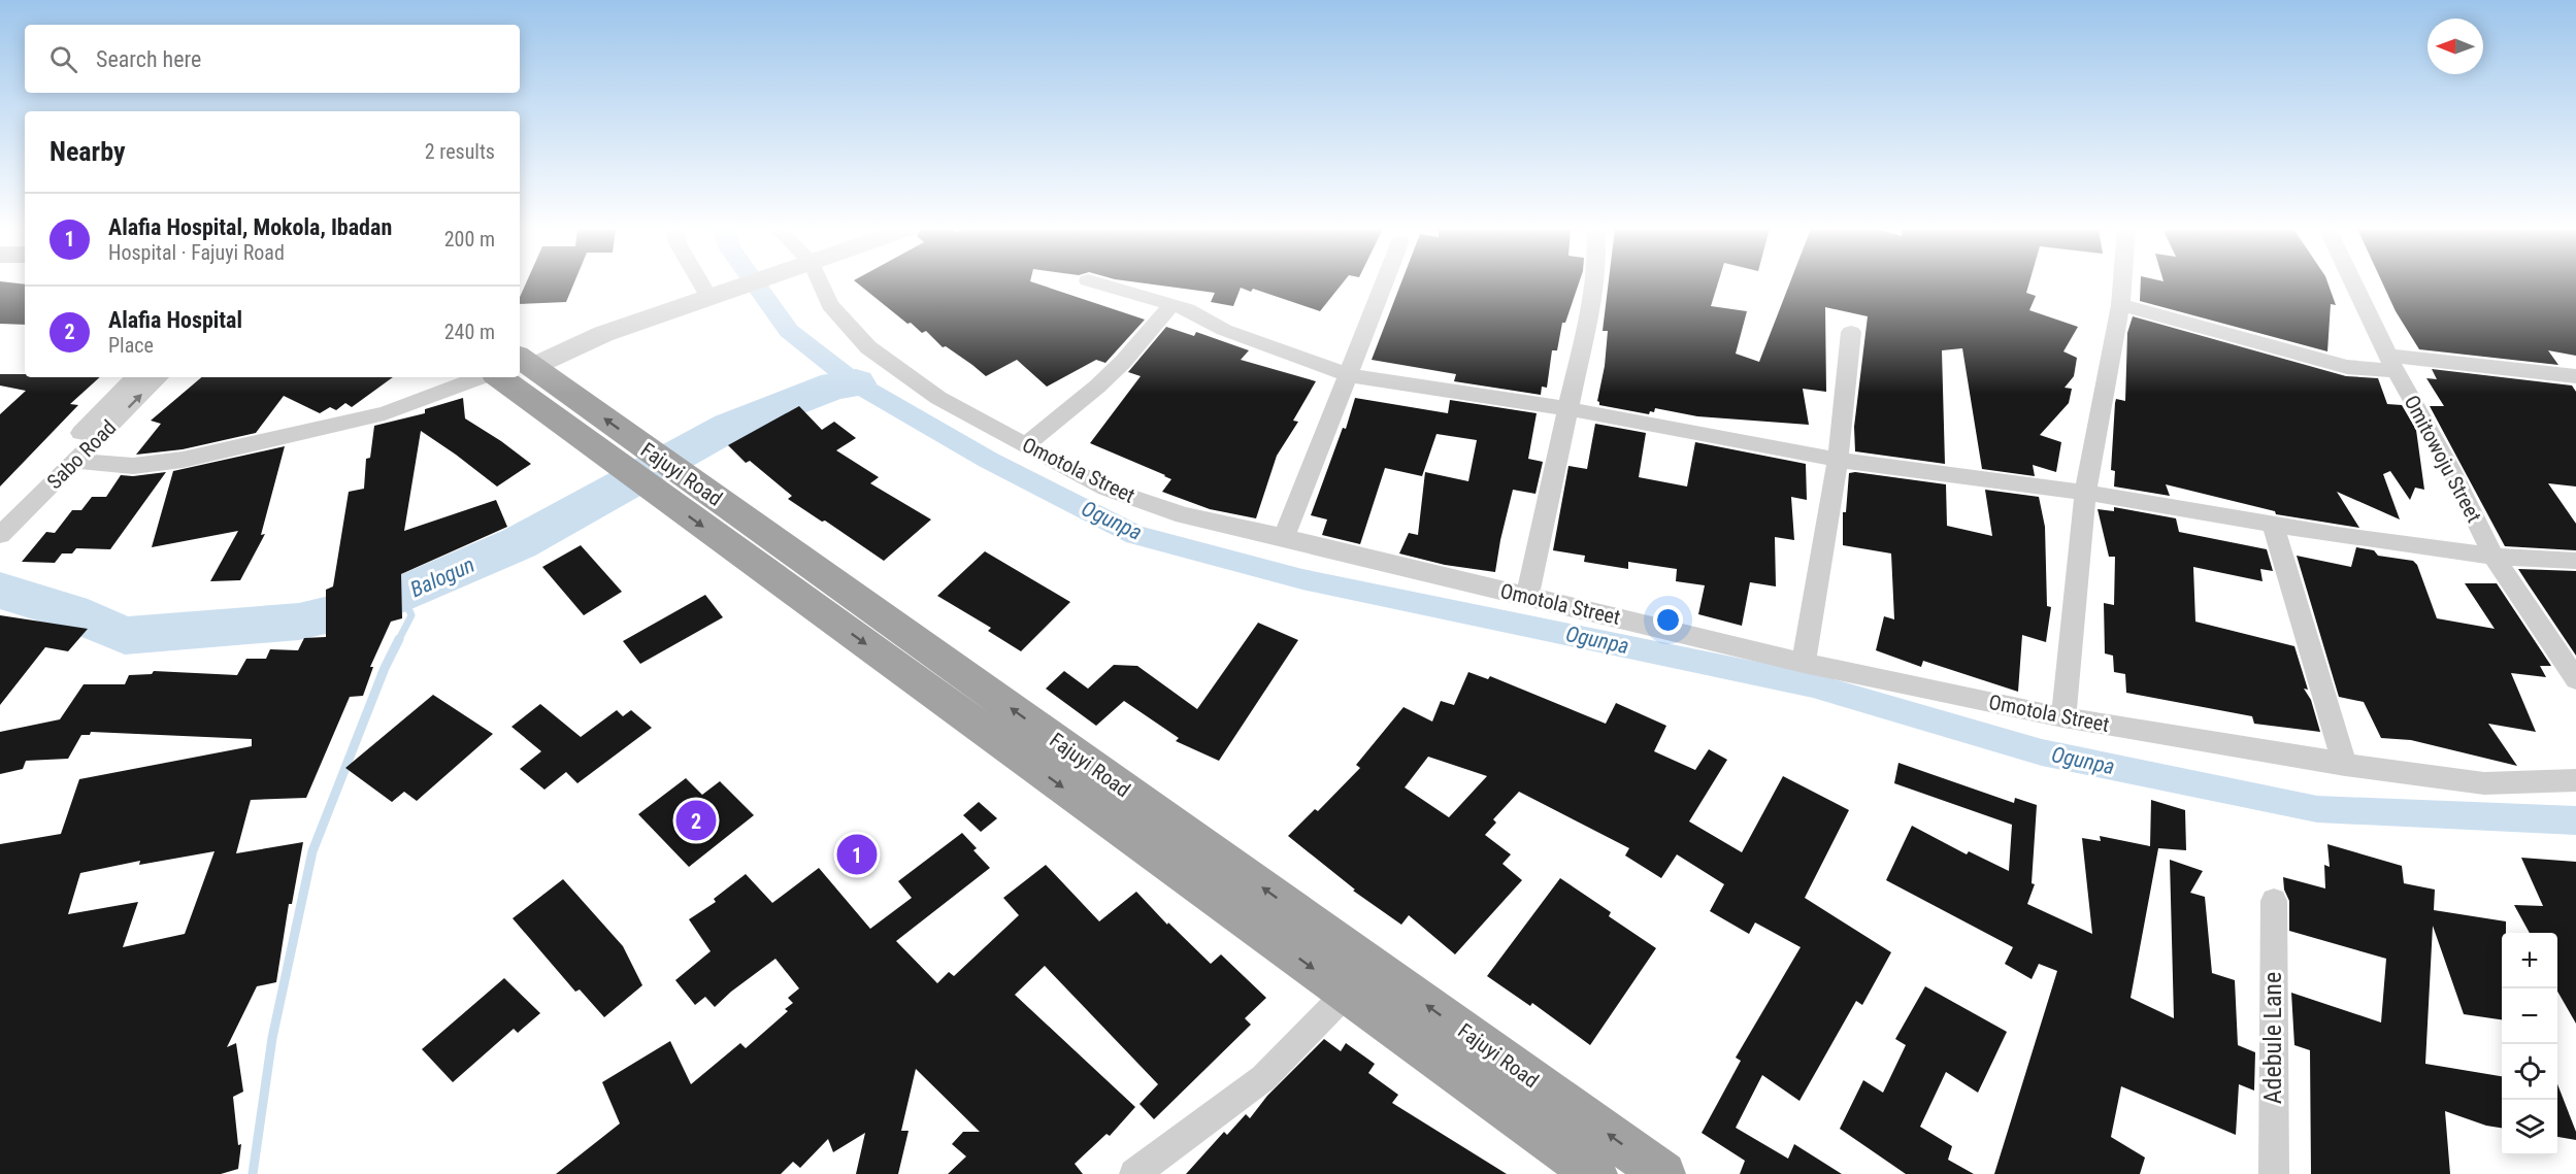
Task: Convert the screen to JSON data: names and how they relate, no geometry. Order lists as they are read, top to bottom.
{
  "streets": {
    "highway": ["Fajuyi Road"],
    "street": [
      "Sabo Road",
      "Omitowoju Street",
      "Omotola Street",
      "Adebule Lane"
    ]
  },
  "water": ["Ogunpa", "Balogun"],
  "north": "left",
  "page": {
    "search": "Search here",
    "heading": ["Nearby", "2 results"],
    "list": [
      {
        "mark": "1",
        "name": "Alafia Hospital, Mokola, Ibadan",
        "note": "Hospital · Fajuyi Road",
        "value": "200 m"
      },
      {
        "mark": "2",
        "name": "Alafia Hospital",
        "note": "Place",
        "value": "240 m"
      }
    ],
    "pins": ["2", "1"],
    "map_buttons": ["+", "−"]
  }
}
